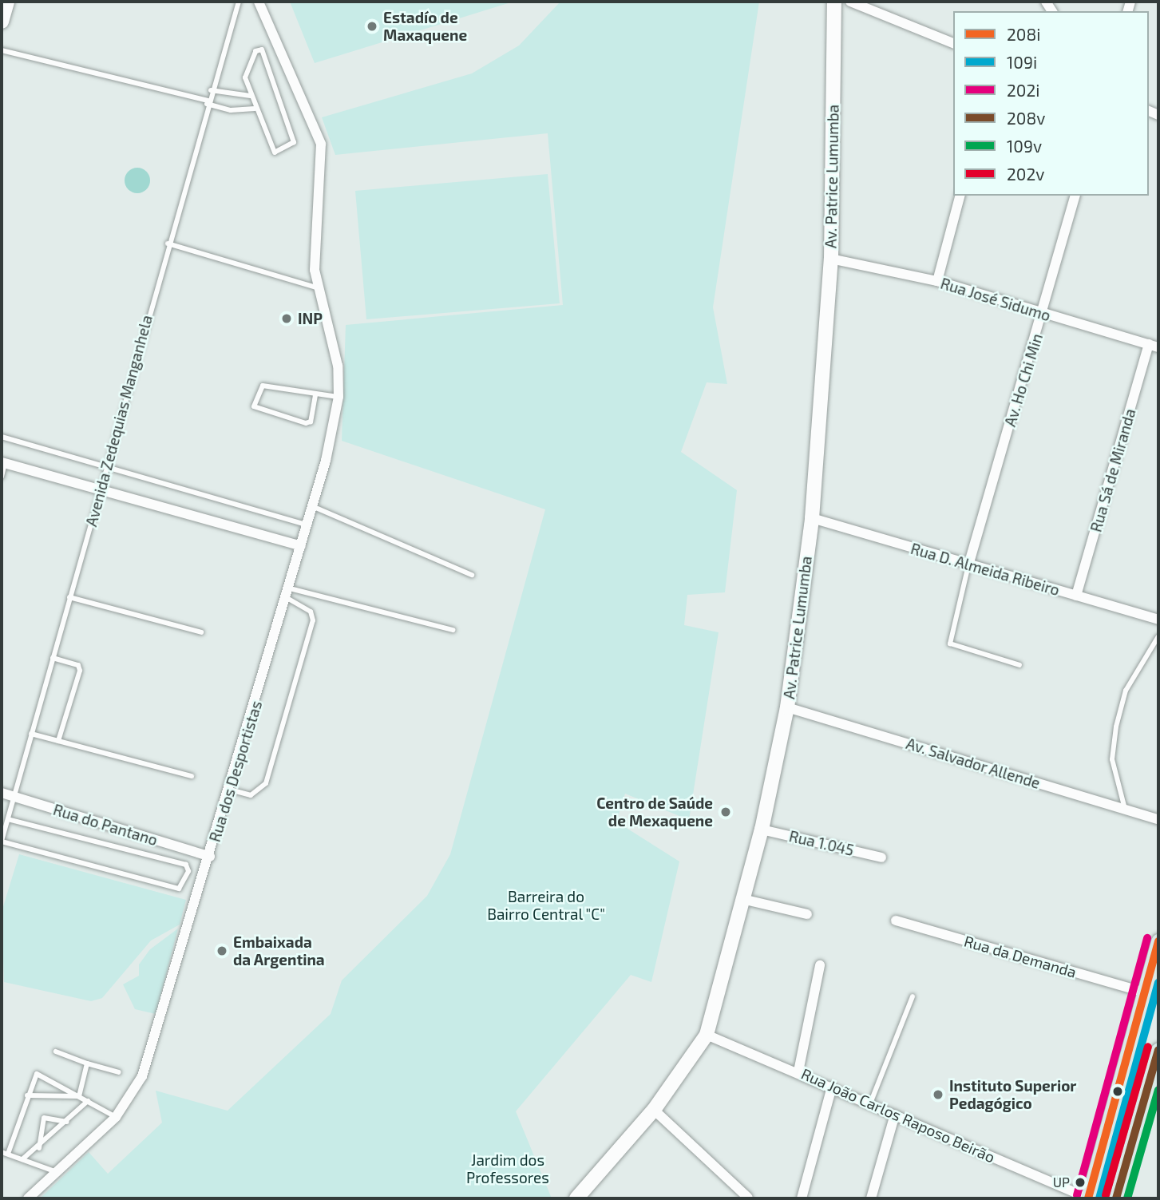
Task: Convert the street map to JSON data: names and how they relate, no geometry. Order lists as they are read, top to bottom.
{
  "streets": {
    "main road": ["Av. Patrice Lumumba"],
    "street": [
      "Rua José Sidumo",
      "Av. Ho Chi Min",
      "Rua Sá de Miranda",
      "Rua D. Almeida Ribeiro",
      "Av. Salvador Allende",
      "Rua dos Desportistas",
      "Rua do Pantano",
      "Rua 1.045",
      "Rua da Demanda",
      "Rua João Carlos Raposo Beirão"
    ],
    "lane": ["Avenida Zedequias Manganhela"]
  },
  "crossings": [
    ["Av. Patrice Lumumba", "Rua José Sidumo"],
    ["Av. Patrice Lumumba", "Rua D. Almeida Ribeiro"],
    ["Av. Patrice Lumumba", "Av. Salvador Allende"],
    ["Av. Patrice Lumumba", "Rua 1.045"],
    ["Av. Patrice Lumumba", "Rua João Carlos Raposo Beirão"],
    ["Rua José Sidumo", "Av. Ho Chi Min"],
    ["Rua José Sidumo", "Rua Sá de Miranda"],
    ["Av. Ho Chi Min", "Rua D. Almeida Ribeiro"],
    ["Avenida Zedequias Manganhela", "Rua do Pantano"],
    ["Rua Sá de Miranda", "Rua D. Almeida Ribeiro"],
    ["Rua dos Desportistas", "Rua do Pantano"]
  ],
  "parks": ["Barreira do Bairro Central \"C\"", "Jardim dos Professores"],
  "places": [
    "Estadío de Maxaquene",
    "INP",
    "Centro de Saúde de Mexaquene",
    "Embaixada da Argentina",
    "Instituto Superior Pedagógico",
    "UP"
  ],
  "lines": [
    "transit line 202i",
    "transit line 208i",
    "transit line 109i",
    "transit line 202v",
    "transit line 208v",
    "transit line 109v"
  ],
  "legend": [
    "208i",
    "109i",
    "202i",
    "208v",
    "109v",
    "202v"
  ]
}
